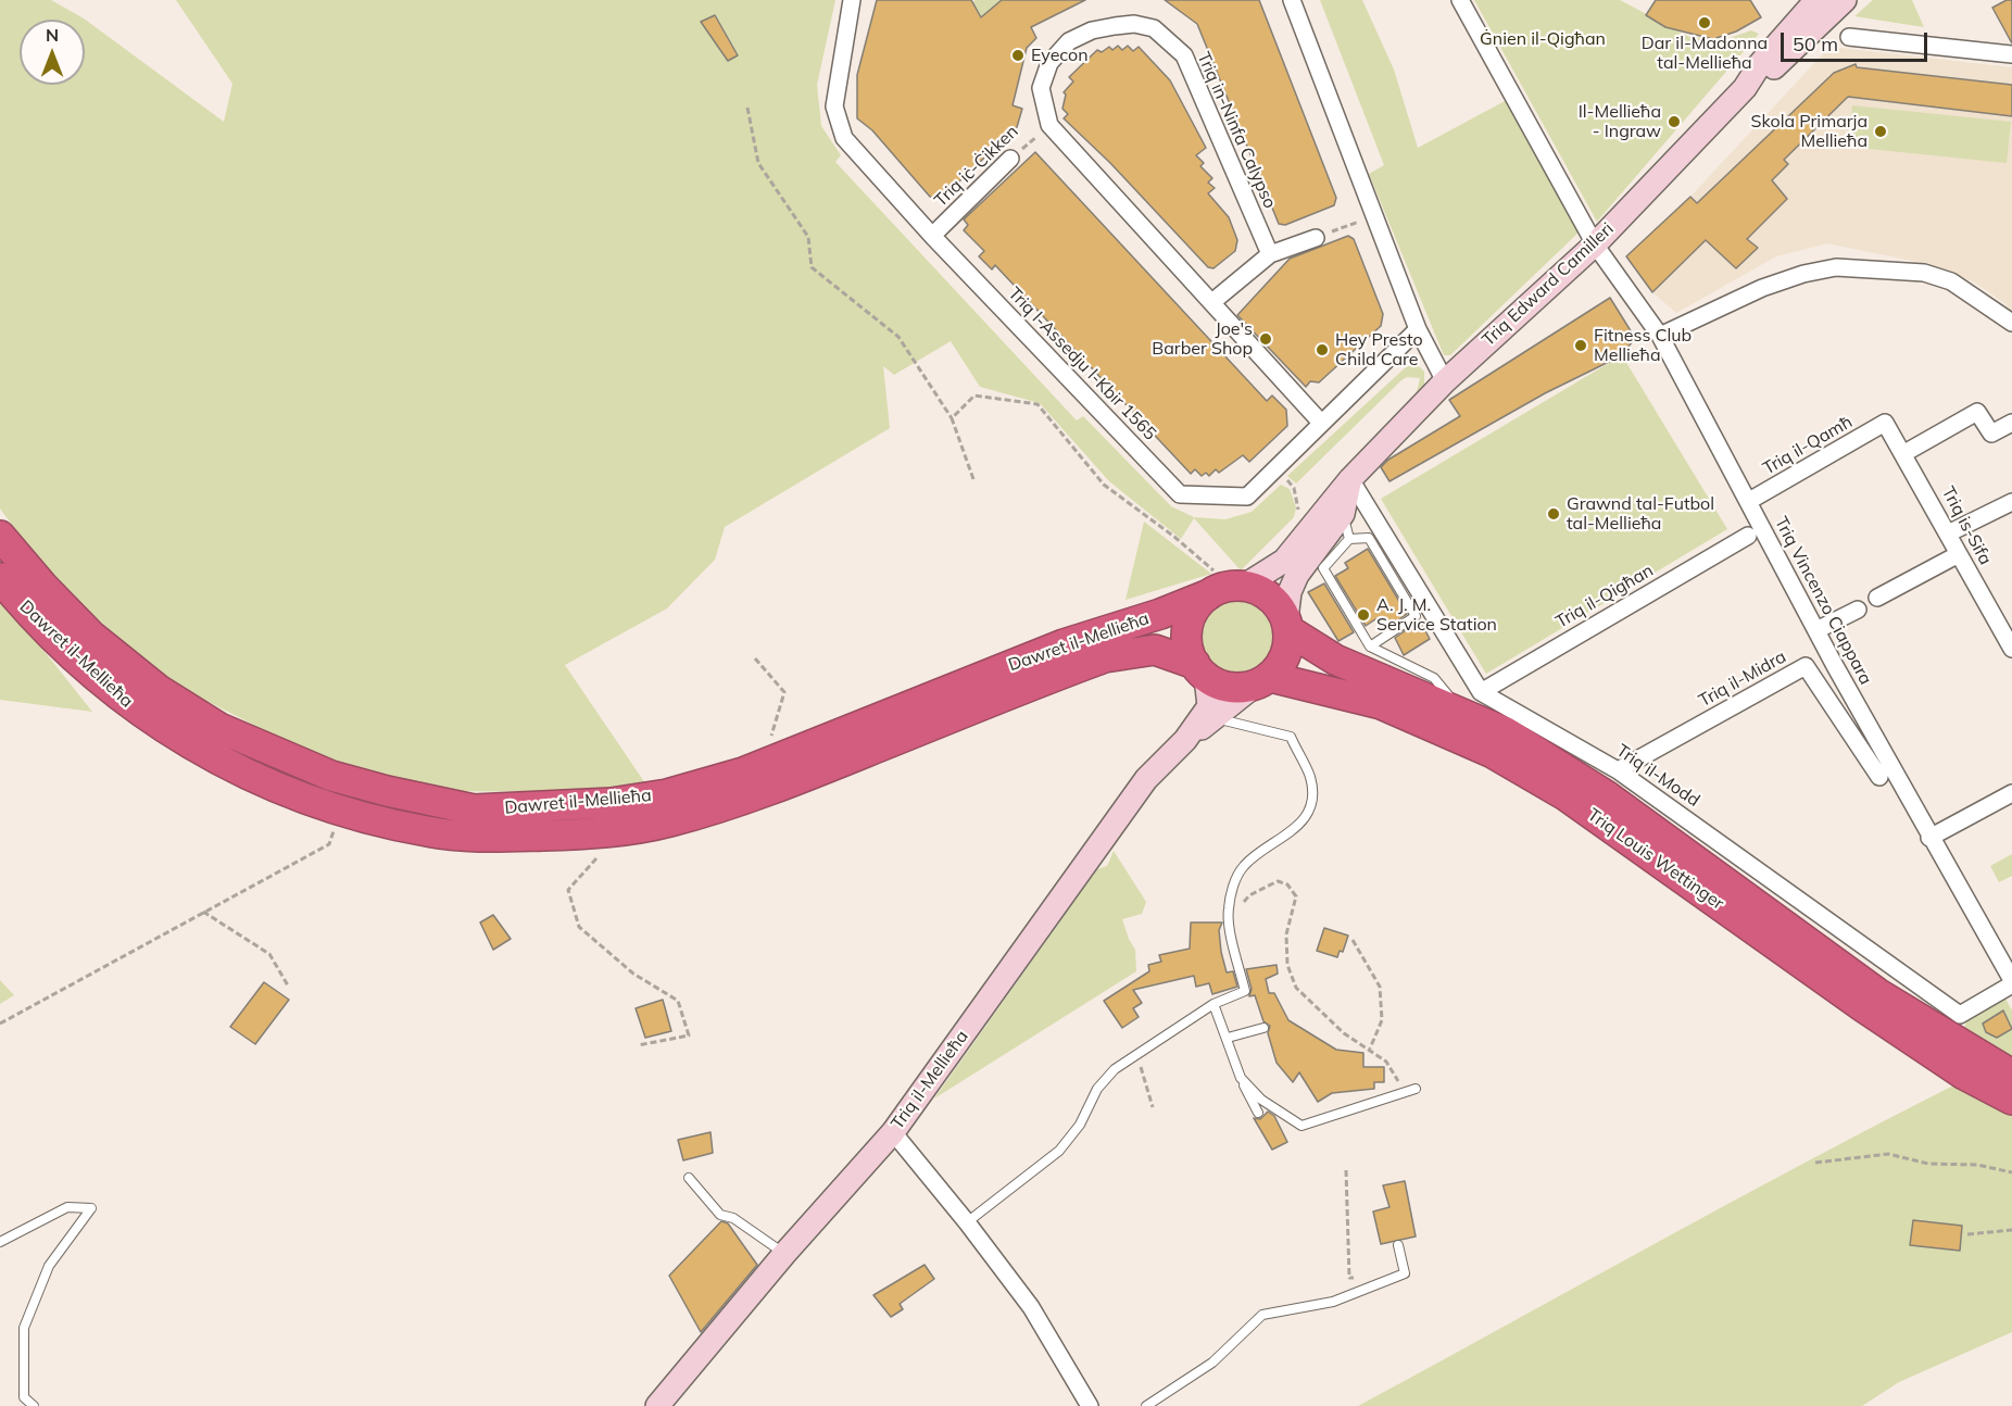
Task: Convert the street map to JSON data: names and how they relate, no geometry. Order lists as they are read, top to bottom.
{
  "streets": {
    "highway": ["Dawret il-Mellieħa", "Triq Louis Wettinger"],
    "street": [
      "Triq in-Ninfa Calypso",
      "Triq iċ-Ċikken",
      "Triq Edward Camilleri",
      "Triq l-Assedju l-Kbir 1565",
      "Triq il-Qamħ",
      "Triq is-Sifa",
      "Triq il-Qigħan",
      "Triq Vincenzo Ciappara",
      "Triq il-Midra",
      "Triq il-Modd",
      "Triq il-Mellieħa"
    ]
  },
  "crossings": [
    ["Triq in-Ninfa Calypso", "Triq iċ-Ċikken"],
    ["Triq iċ-Ċikken", "Triq l-Assedju l-Kbir 1565"],
    ["Triq Edward Camilleri", "Triq Vincenzo Ciappara"],
    ["Triq Edward Camilleri", "Dawret il-Mellieħa"],
    ["Triq Edward Camilleri", "Triq il-Modd"],
    ["Triq Edward Camilleri", "Triq Louis Wettinger"],
    ["Triq Edward Camilleri", "Triq il-Mellieħa"],
    ["Triq il-Qamħ", "Triq is-Sifa"],
    ["Triq il-Qamħ", "Triq Vincenzo Ciappara"],
    ["Triq il-Qigħan", "Triq il-Modd"],
    ["Triq il-Qigħan", "Triq Louis Wettinger"],
    ["Triq Vincenzo Ciappara", "Triq il-Modd"],
    ["Dawret il-Mellieħa", "Triq Louis Wettinger"],
    ["Dawret il-Mellieħa", "Triq il-Mellieħa"],
    ["Triq il-Midra", "Triq il-Modd"],
    ["Triq il-Modd", "Triq Louis Wettinger"],
    ["Triq Louis Wettinger", "Triq il-Mellieħa"]
  ],
  "parks": ["Ġnien il-Qigħan"],
  "places": [
    "Dar il-Madonna tal-Mellieħa",
    "Eyecon",
    "Il-Mellieħa - Ingraw",
    "Skola Primarja Mellieħa",
    "Joe's Barber Shop",
    "Fitness Club Mellieħa",
    "Hey Presto Child Care",
    "Grawnd tal-Futbol tal-Mellieħa",
    "A. J. M. Service Station"
  ],
  "scale_bar": "50 m",
  "north": "top"
}
